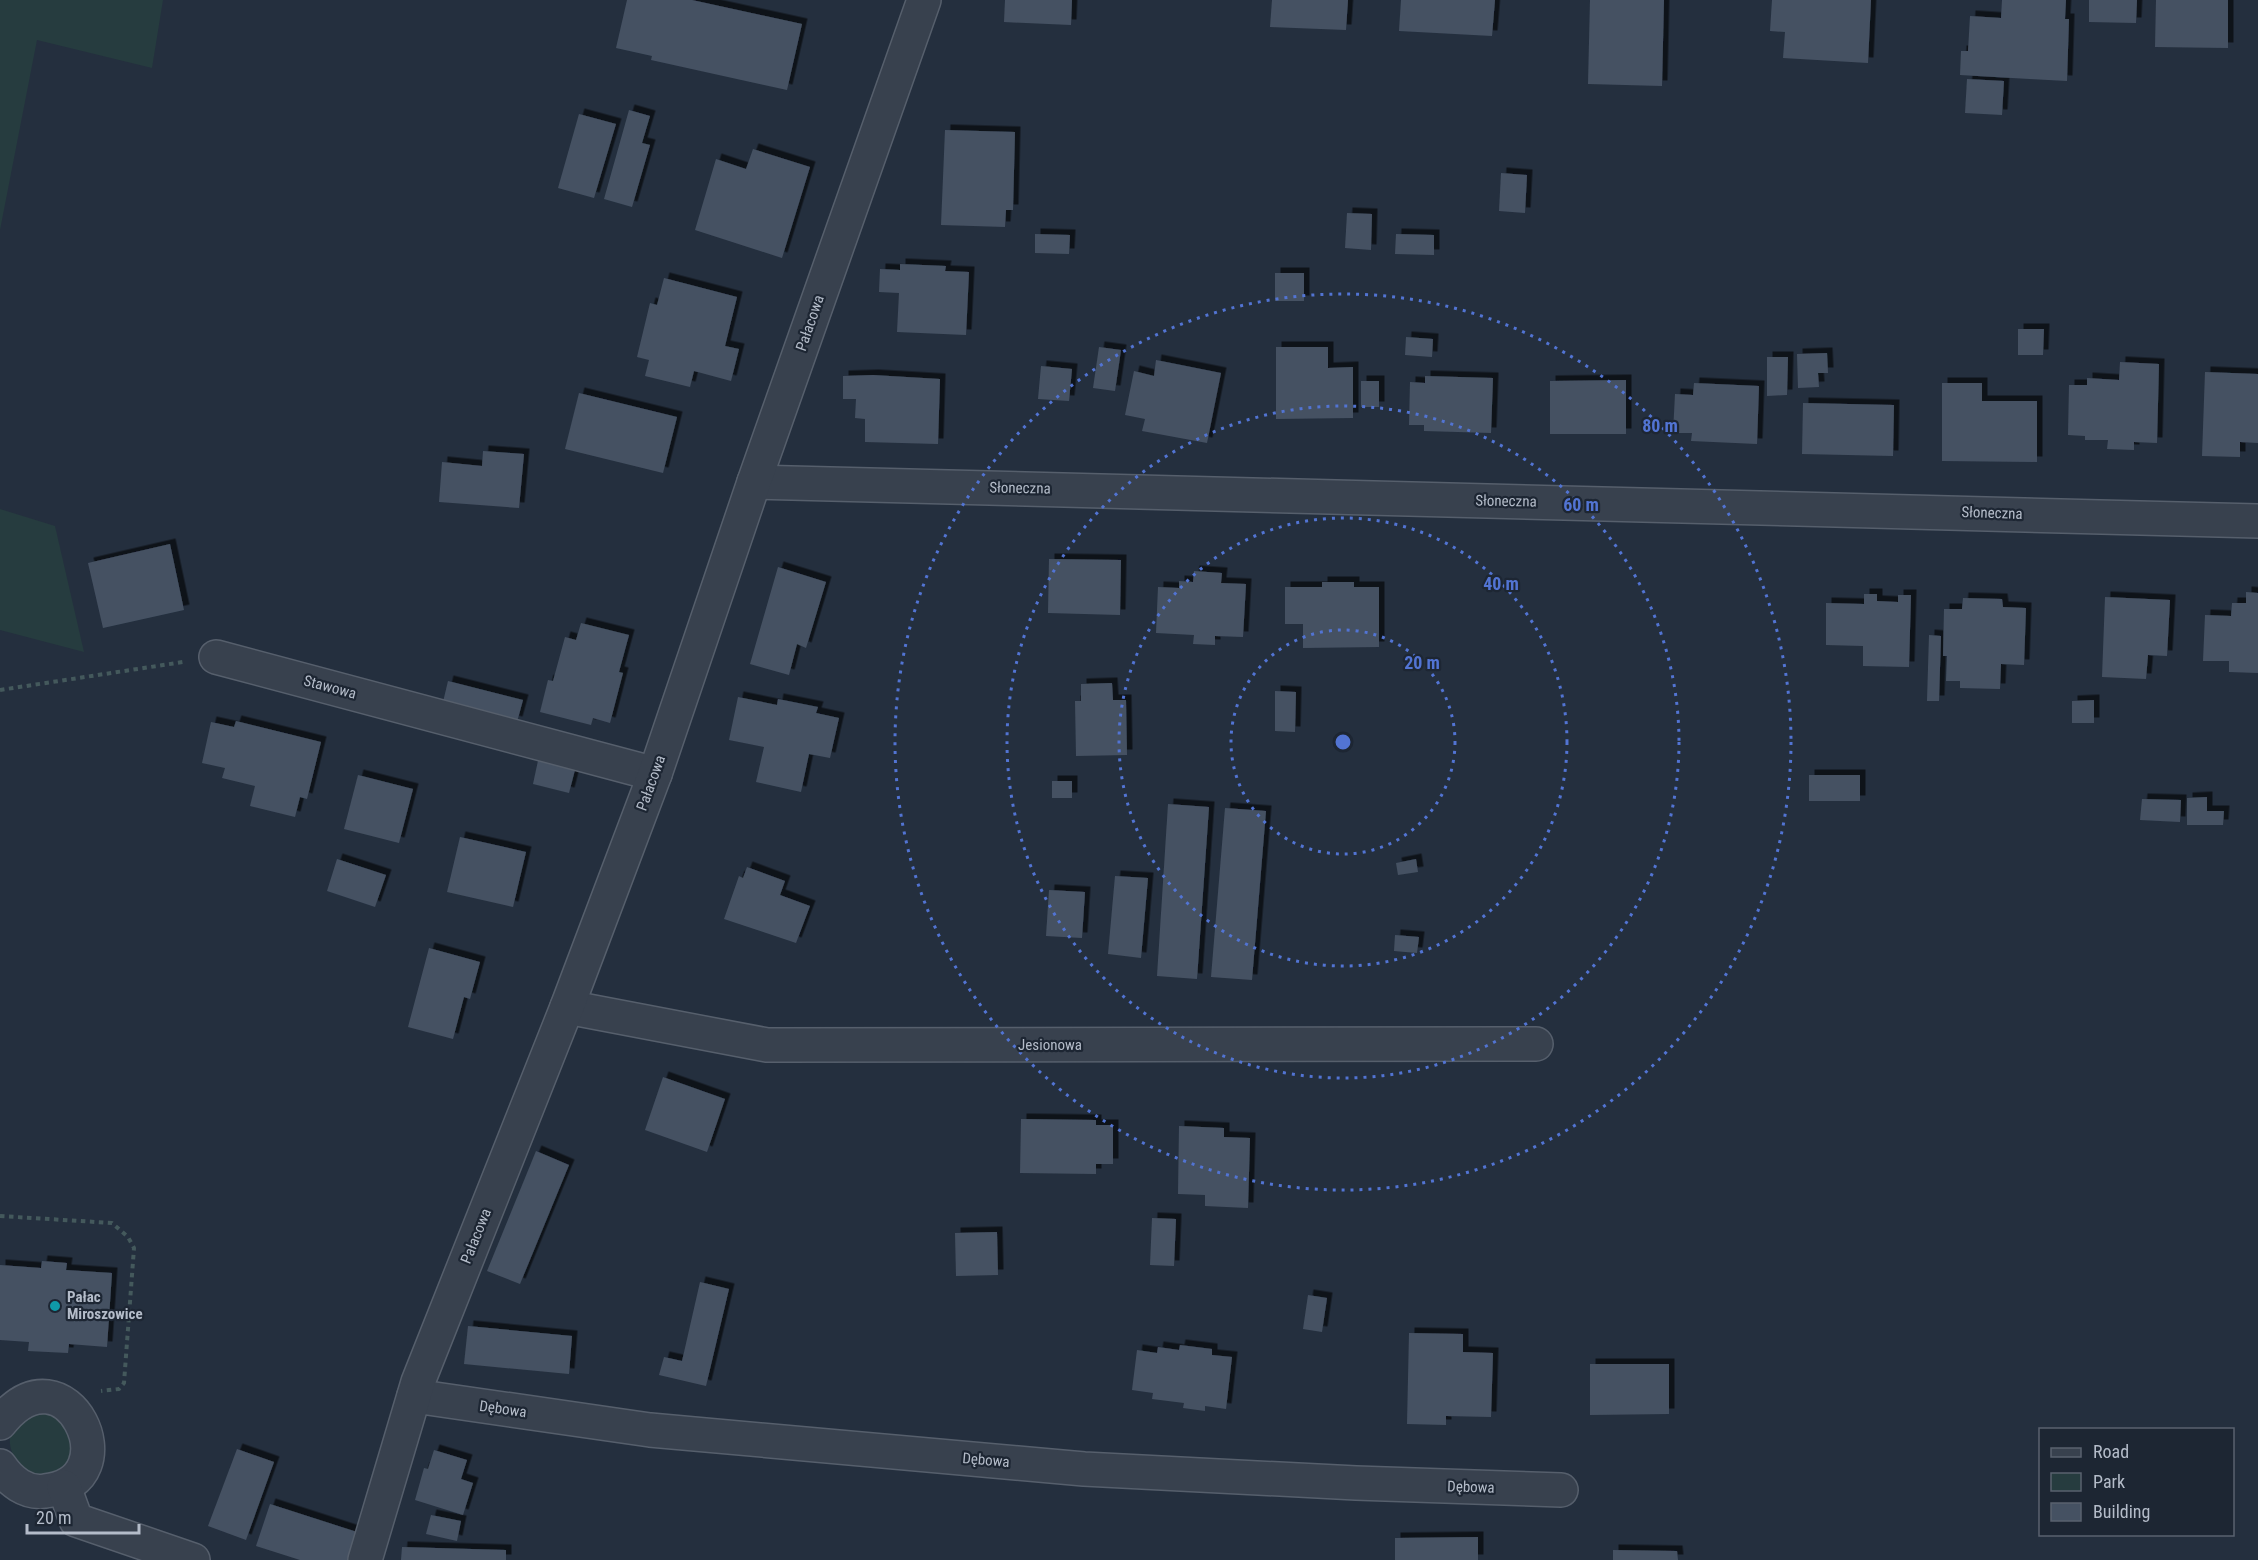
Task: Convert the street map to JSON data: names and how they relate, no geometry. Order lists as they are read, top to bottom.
{
  "streets": {
    "street": [
      "Pałacowa",
      "Słoneczna",
      "Stawowa",
      "Jesionowa",
      "Dębowa"
    ]
  },
  "crossings": [
    ["Pałacowa", "Słoneczna"],
    ["Pałacowa", "Stawowa"],
    ["Pałacowa", "Jesionowa"],
    ["Pałacowa", "Dębowa"]
  ],
  "places": ["Pałac Miroszowice"],
  "legend": ["Road", "Park", "Building"],
  "scale_bar": "20 m",
  "rings": [
    "80 m",
    "60 m",
    "40 m",
    "20 m"
  ]
}
